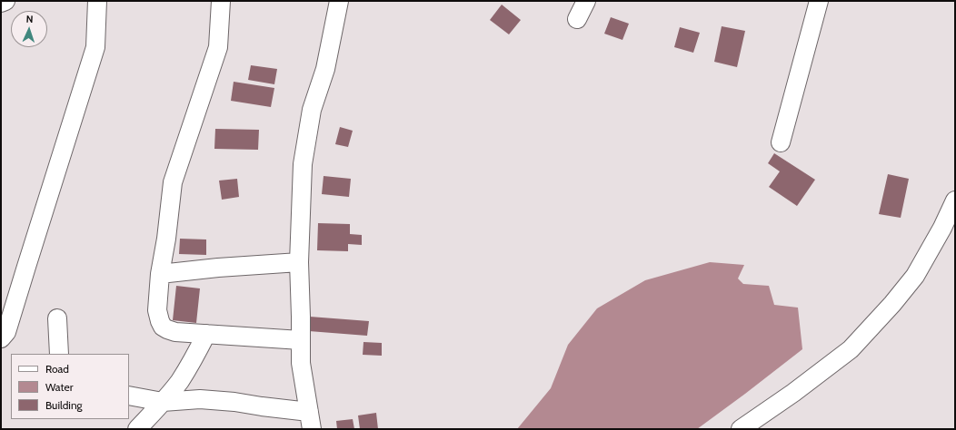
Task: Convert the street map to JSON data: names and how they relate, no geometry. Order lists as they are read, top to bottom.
{
  "legend": ["Road", "Water", "Building"],
  "north": "top"
}
